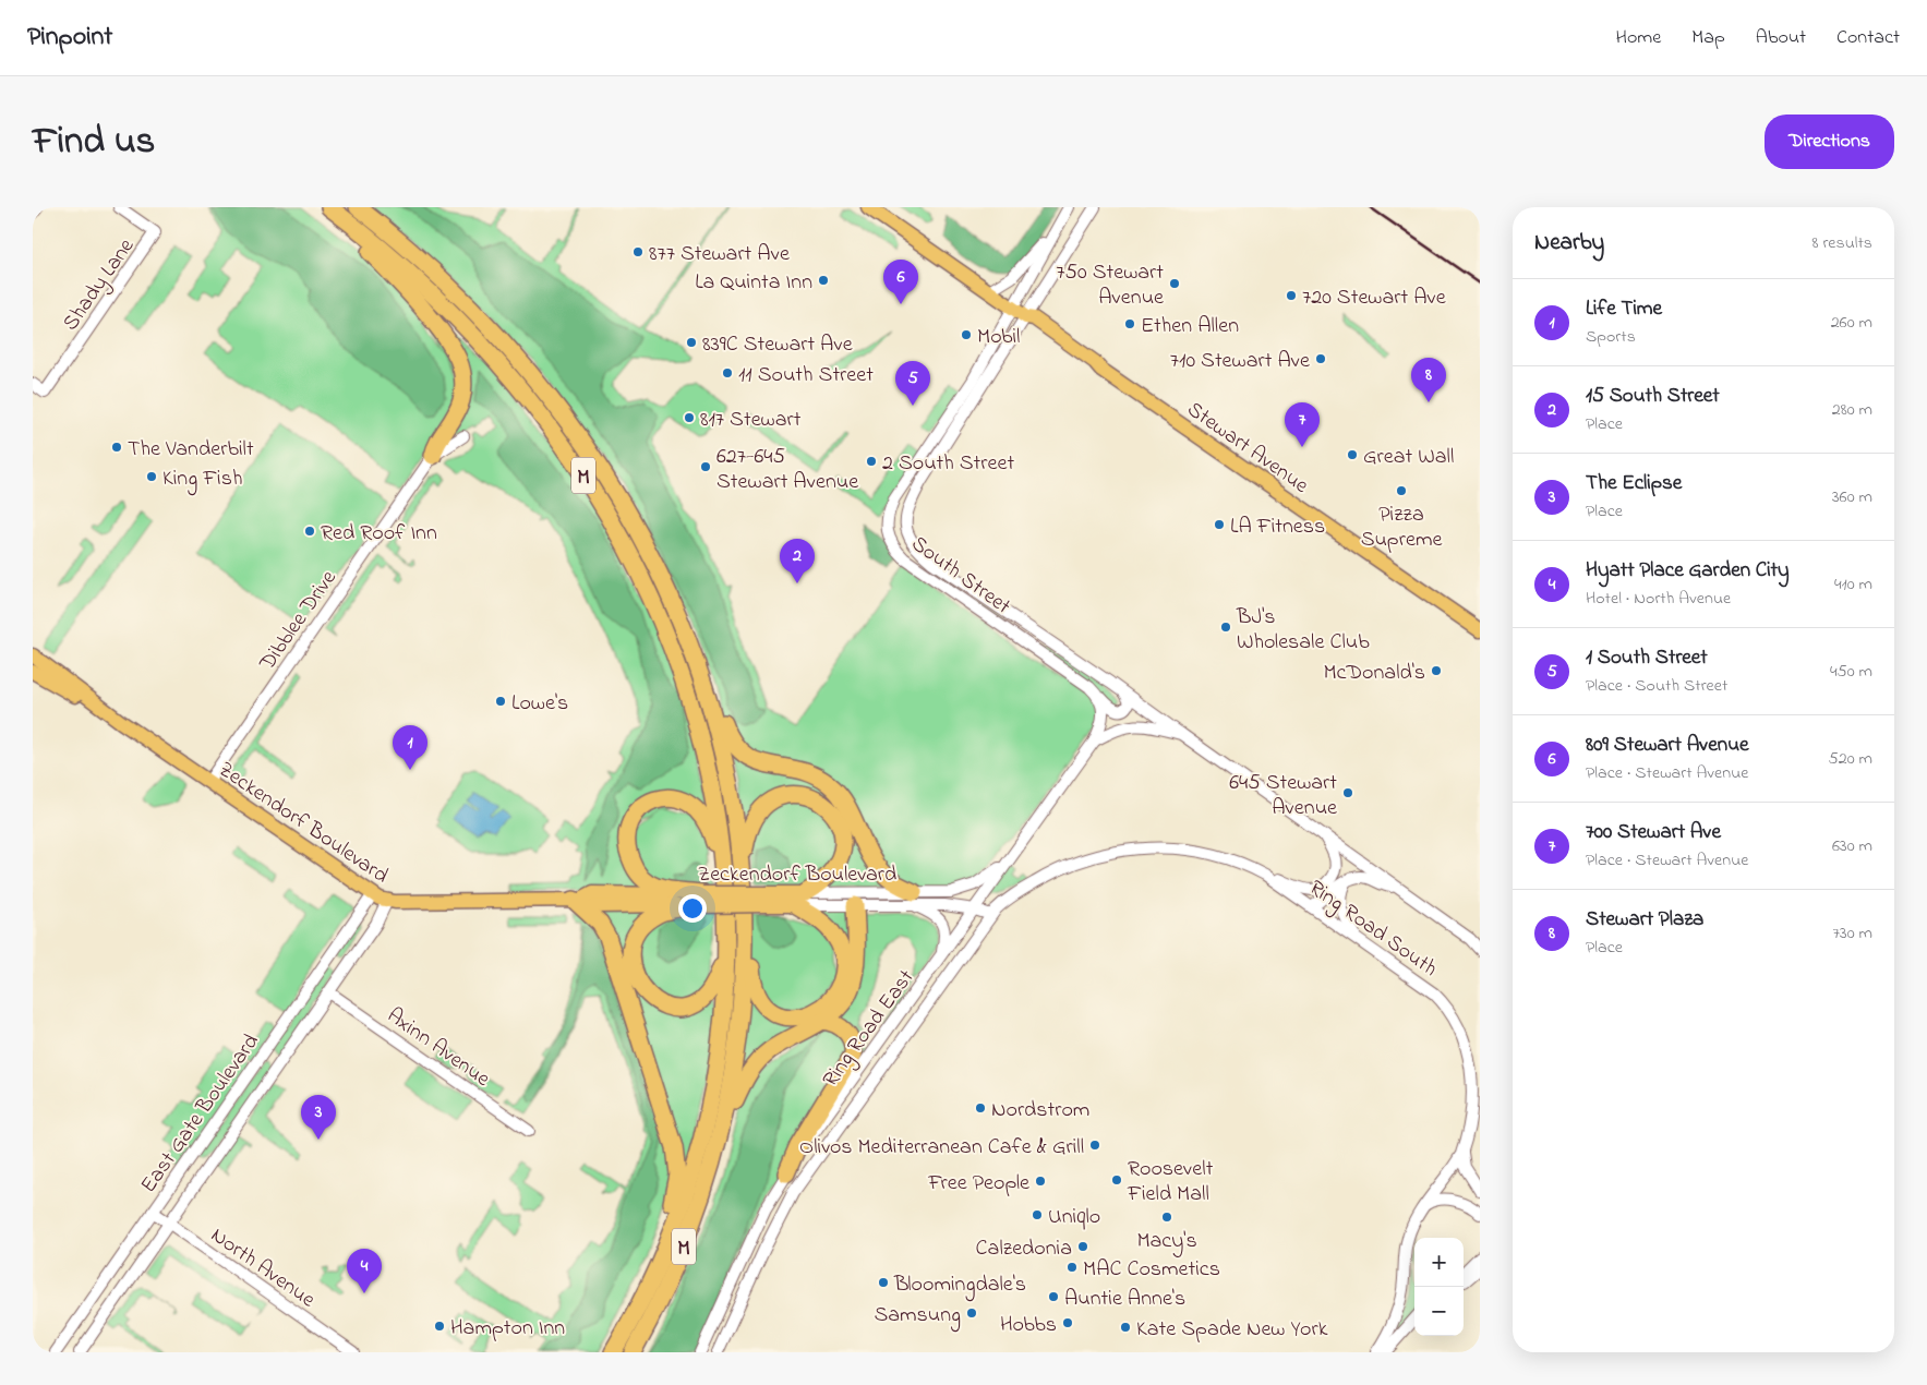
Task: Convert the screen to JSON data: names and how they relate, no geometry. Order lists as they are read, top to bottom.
{
  "streets": {
    "highway": ["M"],
    "main road": ["Stewart Avenue", "Zeckendorf Boulevard"],
    "street": [
      "Shady Lane",
      "South Street",
      "Dibblee Drive",
      "Ring Road South",
      "Ring Road East",
      "Axinn Avenue",
      "East Gate Boulevard",
      "North Avenue"
    ]
  },
  "crossings": [
    ["Stewart Avenue", "South Street"],
    ["South Street", "Ring Road South"],
    ["Dibblee Drive", "Zeckendorf Boulevard"],
    ["Zeckendorf Boulevard", "Ring Road East"],
    ["Zeckendorf Boulevard", "East Gate Boulevard"],
    ["Ring Road South", "Ring Road East"],
    ["Axinn Avenue", "East Gate Boulevard"],
    ["East Gate Boulevard", "North Avenue"]
  ],
  "places": [
    "877 Stewart Ave",
    "La Quinta Inn",
    "750 Stewart Avenue",
    "720 Stewart Ave",
    "Ethen Allen",
    "Mobil",
    "839C Stewart Ave",
    "710 Stewart Ave",
    "11 South Street",
    "817 Stewart",
    "The Vanderbilt",
    "Great Wall",
    "2 South Street",
    "627-645 Stewart Avenue",
    "King Fish",
    "Pizza Supreme",
    "LA Fitness",
    "Red Roof Inn",
    "BJ's Wholesale Club",
    "McDonald's",
    "Lowe's",
    "645 Stewart Avenue",
    "Nordstrom",
    "Olivos Mediterranean Cafe & Grill",
    "Roosevelt Field Mall",
    "Free People",
    "Uniqlo",
    "Macy's",
    "Calzedonia",
    "MAC Cosmetics",
    "Bloomingdale's",
    "Auntie Anne's",
    "Samsung",
    "Hobbs",
    "Hampton Inn",
    "Kate Spade New York"
  ],
  "page": {
    "header": "Pinpoint",
    "nav": [
      "Home",
      "Map",
      "About",
      "Contact"
    ],
    "title": "Find us",
    "buttons": "Directions",
    "heading": ["Nearby", "8 results"],
    "pins": [
      "6",
      "8",
      "5",
      "7",
      "2",
      "1",
      "3",
      "4"
    ],
    "list": [
      {
        "mark": "1",
        "name": "Life Time",
        "note": "Sports",
        "value": "260 m"
      },
      {
        "mark": "2",
        "name": "15 South Street",
        "note": "Place",
        "value": "280 m"
      },
      {
        "mark": "3",
        "name": "The Eclipse",
        "note": "Place",
        "value": "360 m"
      },
      {
        "mark": "4",
        "name": "Hyatt Place Garden City",
        "note": "Hotel · North Avenue",
        "value": "410 m"
      },
      {
        "mark": "5",
        "name": "1 South Street",
        "note": "Place · South Street",
        "value": "450 m"
      },
      {
        "mark": "6",
        "name": "809 Stewart Avenue",
        "note": "Place · Stewart Avenue",
        "value": "520 m"
      },
      {
        "mark": "7",
        "name": "700 Stewart Ave",
        "note": "Place · Stewart Avenue",
        "value": "630 m"
      },
      {
        "mark": "8",
        "name": "Stewart Plaza",
        "note": "Place",
        "value": "730 m"
      }
    ],
    "map_buttons": ["+", "−"]
  }
}
